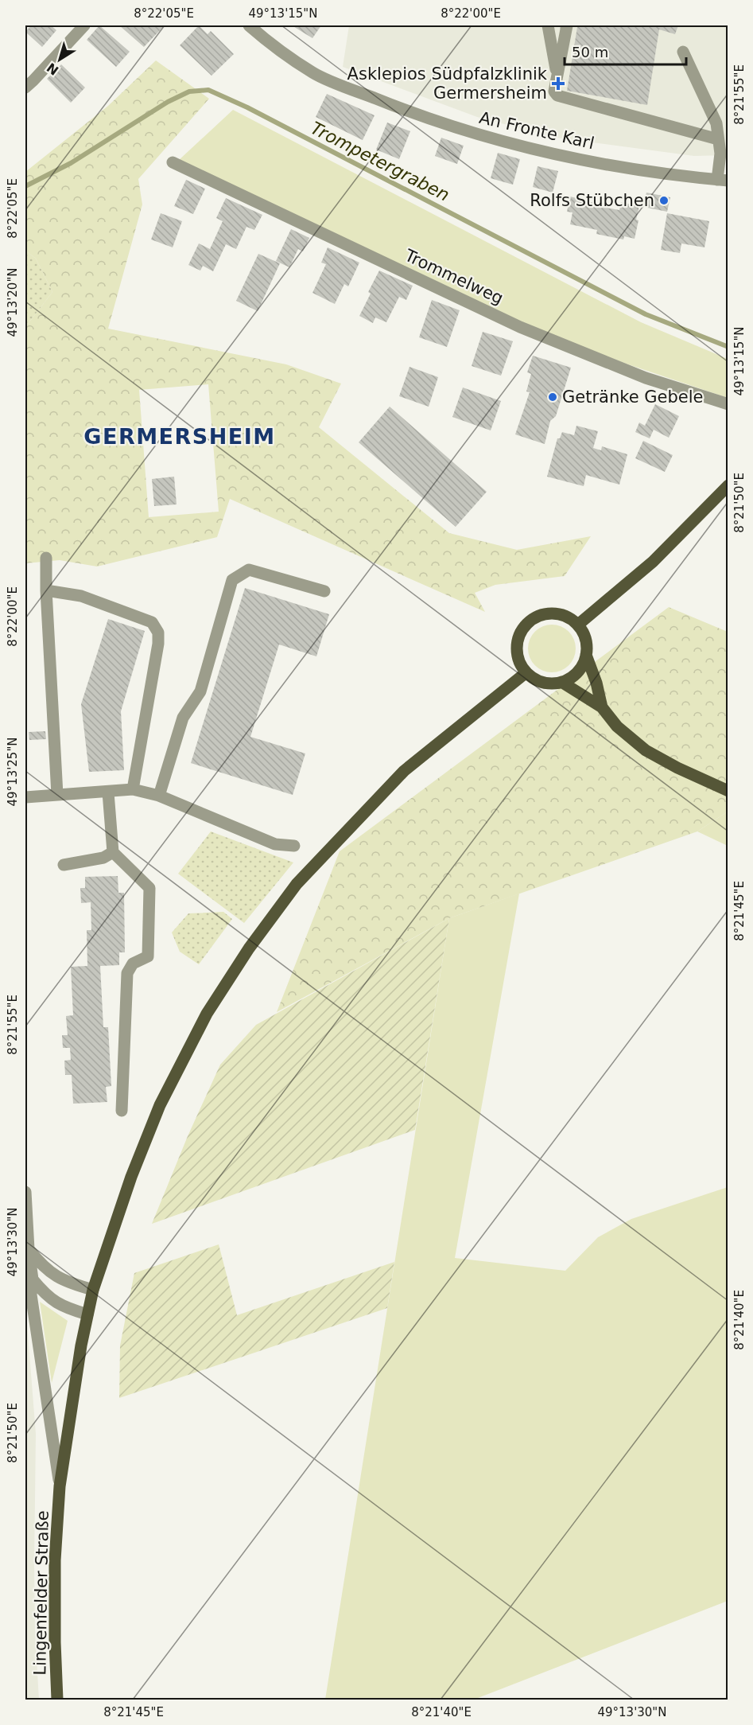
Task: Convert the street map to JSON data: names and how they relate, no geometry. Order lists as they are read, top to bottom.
{
  "streets": {
    "main road": ["Lingenfelder Straße"],
    "street": ["An Fronte Karl", "Trommelweg"]
  },
  "districts": ["GERMERSHEIM"],
  "water": ["Trompetergraben"],
  "places": {
    "health": ["Asklepios Südpfalzklinik Germersheim"],
    "other": ["Rolfs Stübchen", "Getränke Gebele"]
  },
  "scale_bar": "50 m",
  "north": "bottom left",
  "coordinates": [
    "8°22'05\"E",
    "49°13'15\"N",
    "8°22'00\"E",
    "8°21'55\"E",
    "49°13'20\"N",
    "8°21'50\"E",
    "49°13'25\"N",
    "8°21'45\"E",
    "49°13'30\"N",
    "8°21'40\"E"
  ]
}
